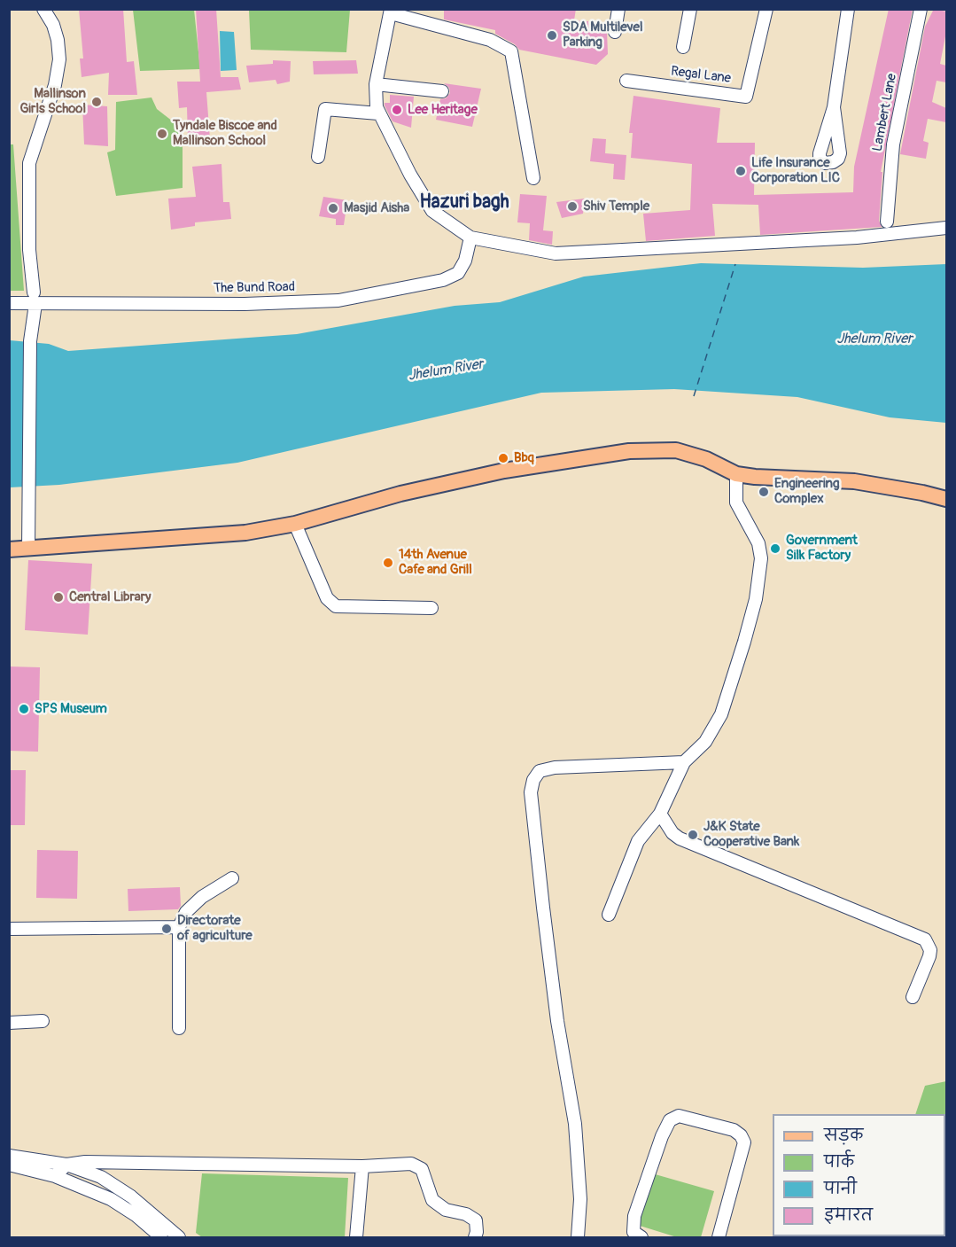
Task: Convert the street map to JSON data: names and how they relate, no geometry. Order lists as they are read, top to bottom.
{
  "streets": {
    "street": ["Regal Lane", "Lambert Lane", "The Bund Road"]
  },
  "districts": ["Hazuri bagh"],
  "water": ["Jhelum River"],
  "places": [
    "SDA Multilevel Parking",
    "Mallinson Girls School",
    "Lee Heritage",
    "Tyndale Biscoe and Mallinson School",
    "Life Insurance Corporation LIC",
    "Shiv Temple",
    "Masjid Aisha",
    "Bbq",
    "Engineering Complex",
    "Government Silk Factory",
    "14th Avenue Cafe and Grill",
    "Central Library",
    "SPS Museum",
    "J&K State Cooperative Bank",
    "Directorate of agriculture"
  ],
  "legend": [
    "सड़क",
    "पार्क",
    "पानी",
    "इमारत"
  ]
}
